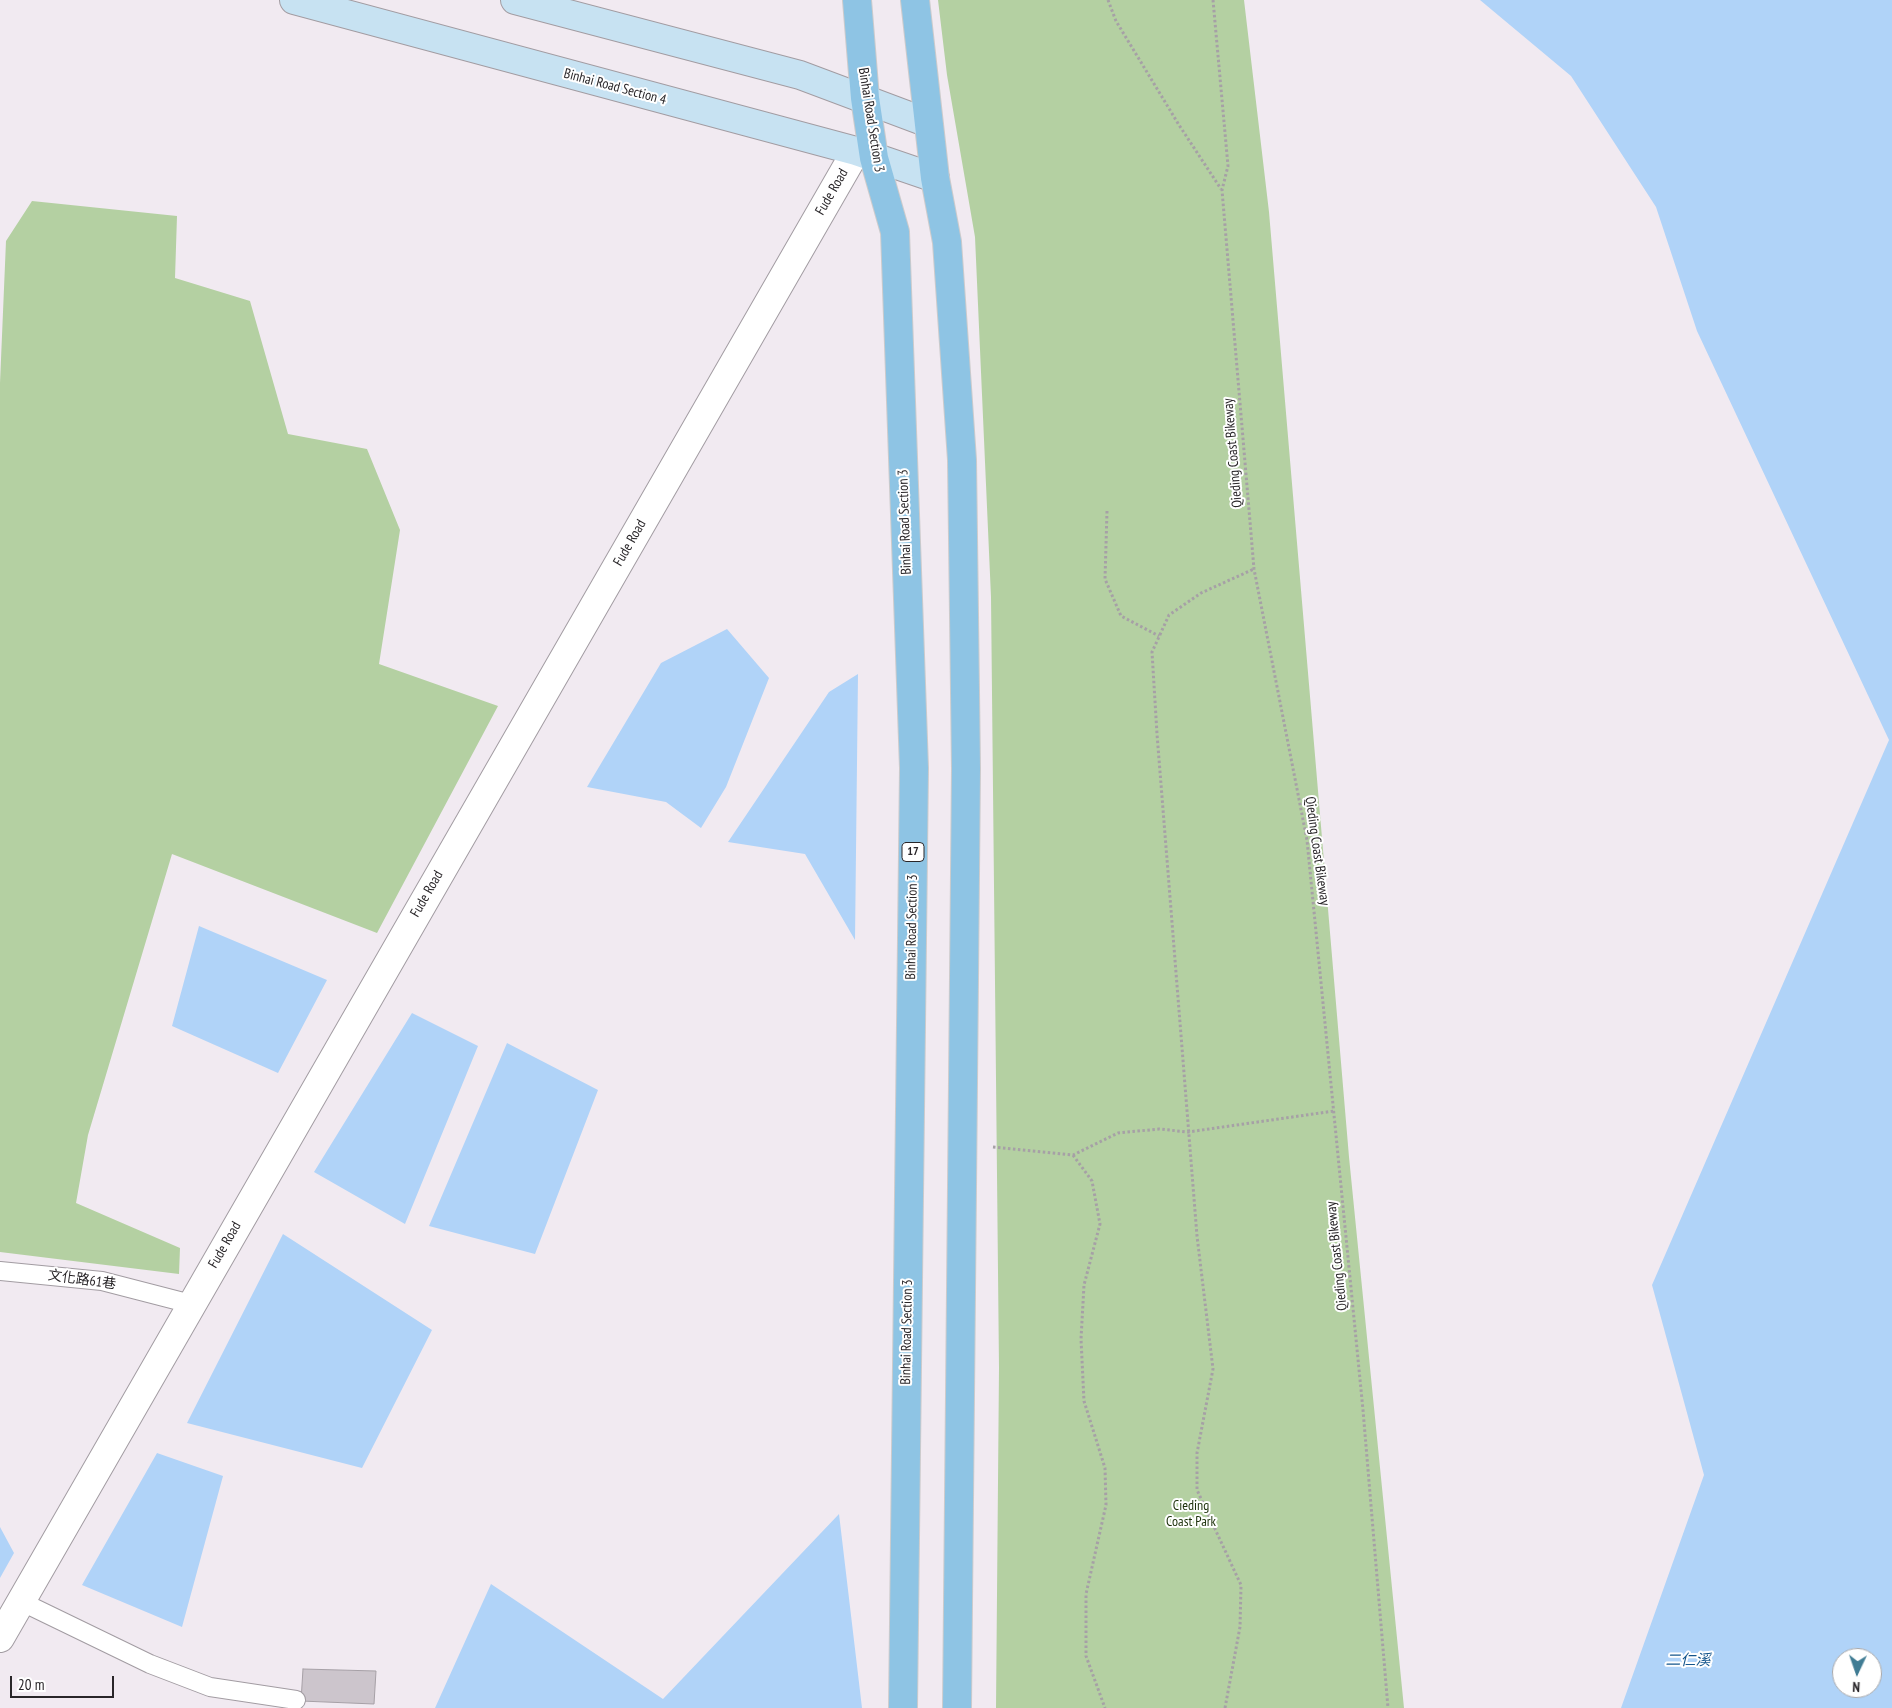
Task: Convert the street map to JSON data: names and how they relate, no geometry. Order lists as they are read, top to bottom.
{
  "streets": {
    "main road": ["Binhai Road Section 3", "17"],
    "street": ["Binhai Road Section 4", "Fude Road"],
    "lane": ["文化路61巷"],
    "path": ["Qieding Coast Bikeway"]
  },
  "crossings": [
    ["Binhai Road Section 4", "Binhai Road Section 3"],
    ["Binhai Road Section 4", "Fude Road"],
    ["Binhai Road Section 3", "Fude Road"],
    ["Fude Road", "文化路61巷"]
  ],
  "water": ["二仁溪"],
  "parks": ["Cieding Coast Park"],
  "scale_bar": "20 m",
  "north": "bottom"
}
